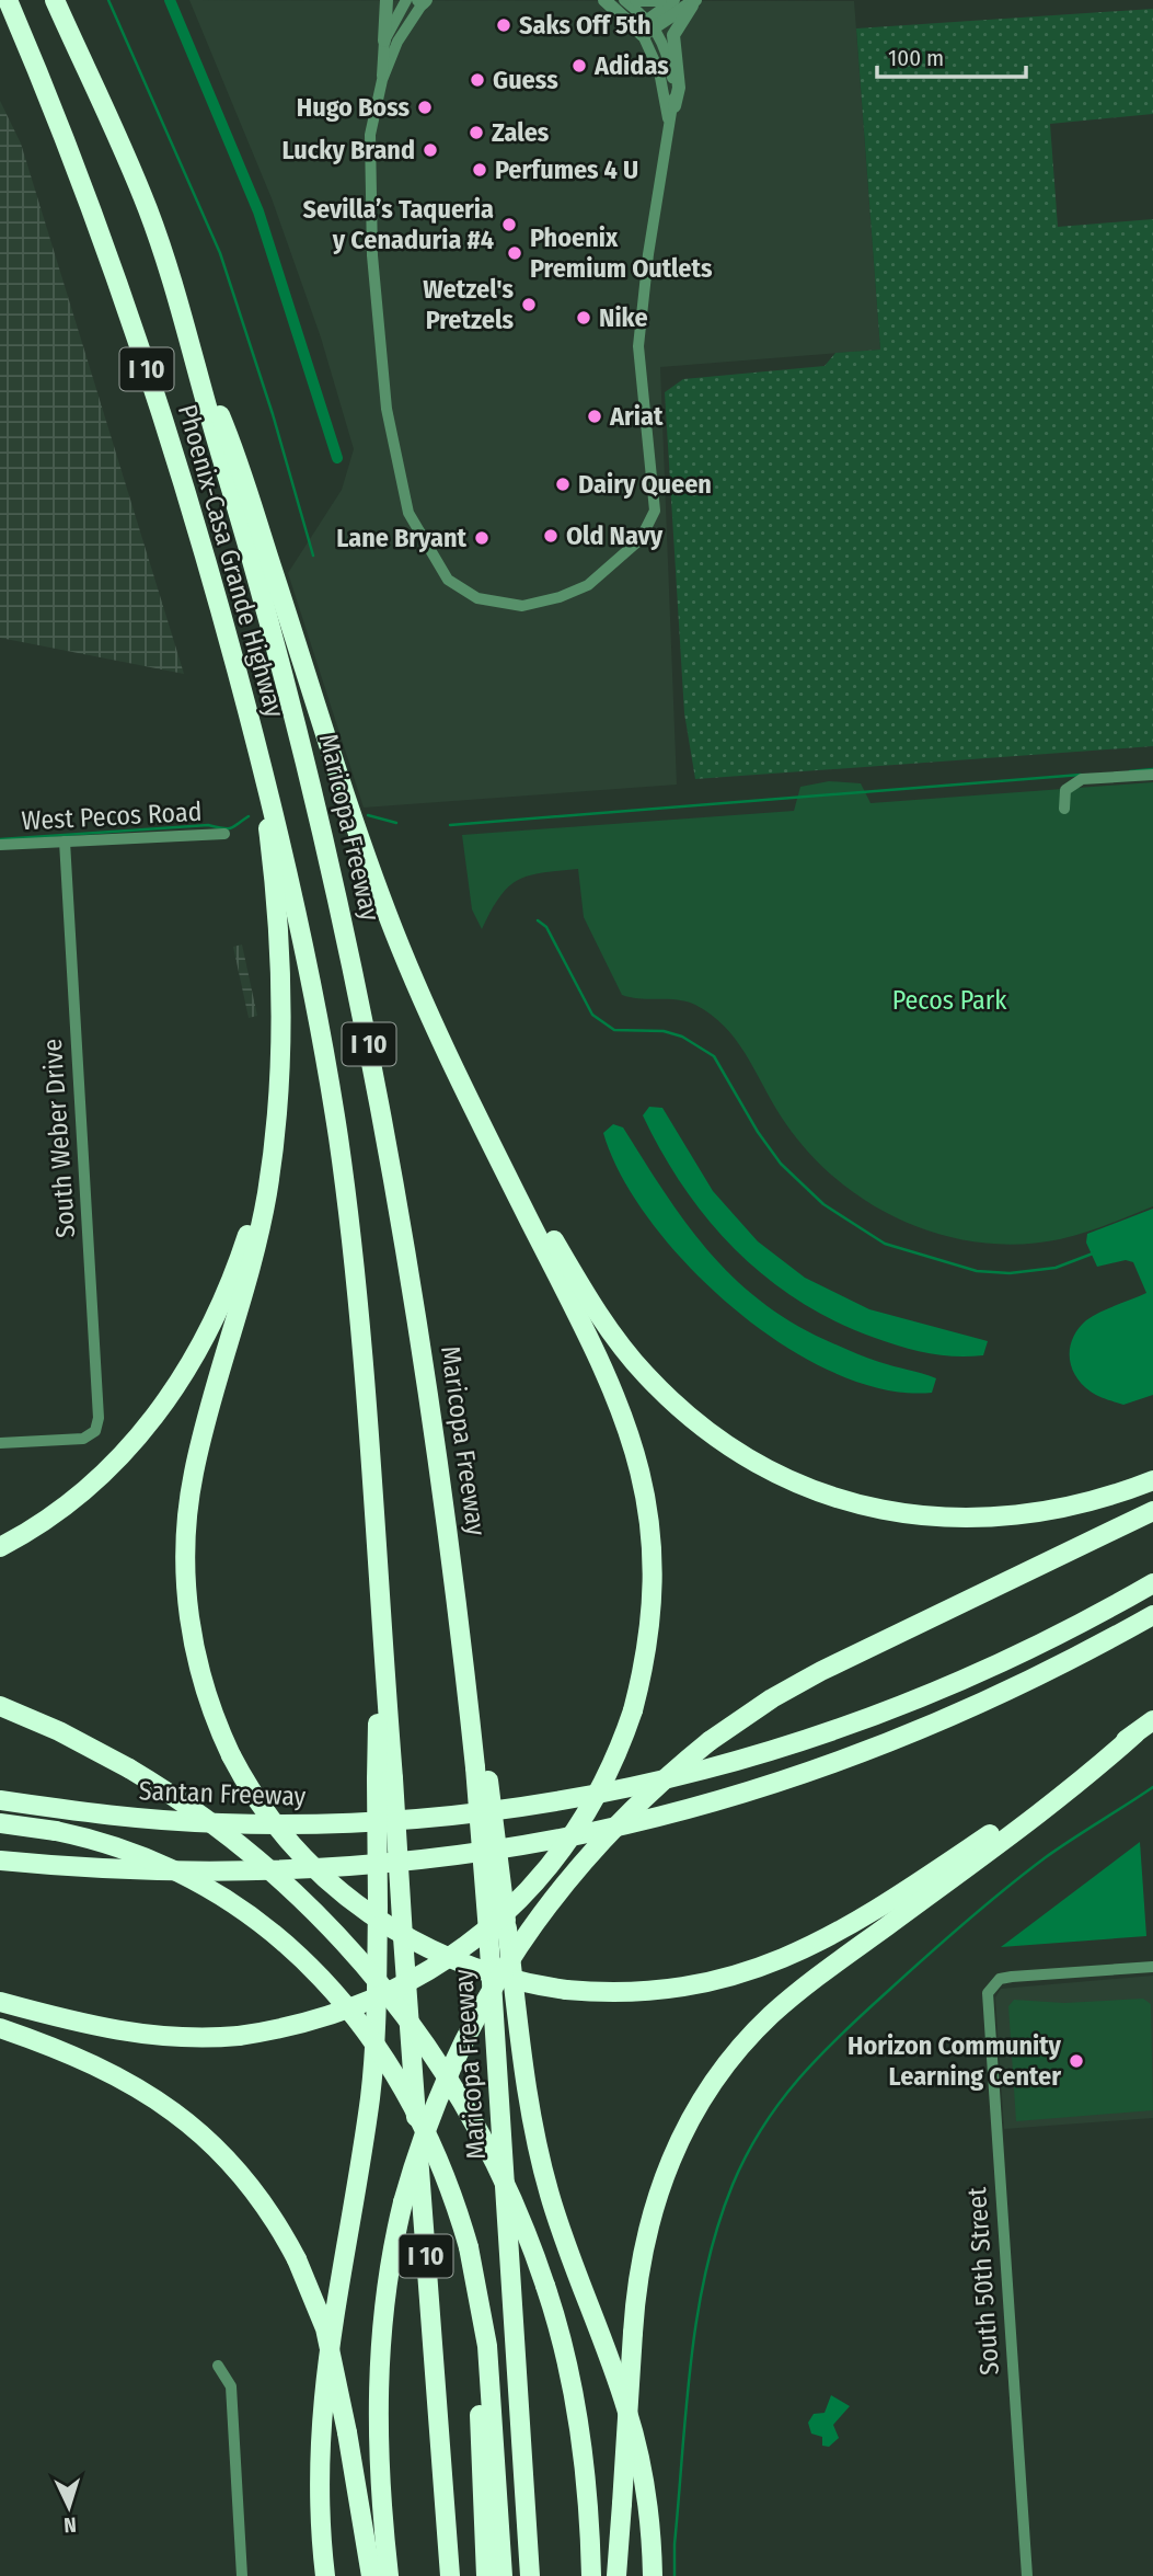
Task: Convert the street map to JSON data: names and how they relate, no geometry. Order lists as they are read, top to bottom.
{
  "streets": {
    "highway": [
      "I 10",
      "Phoenix-Casa Grande Highway",
      "Maricopa Freeway",
      "Santan Freeway"
    ],
    "street": ["West Pecos Road", "South Weber Drive", "South 50th Street"]
  },
  "crossings": [
    ["I 10", "Phoenix-Casa Grande Highway"],
    ["I 10", "Maricopa Freeway"],
    ["West Pecos Road", "South Weber Drive"]
  ],
  "parks": ["Pecos Park"],
  "places": [
    "Saks Off 5th",
    "Adidas",
    "Guess",
    "Hugo Boss",
    "Zales",
    "Lucky Brand",
    "Perfumes 4 U",
    "Sevilla’s Taqueria y Cenaduria #4",
    "Phoenix Premium Outlets",
    "Wetzel's Pretzels",
    "Nike",
    "Ariat",
    "Dairy Queen",
    "Old Navy",
    "Lane Bryant",
    "Horizon Community Learning Center"
  ],
  "scale_bar": "100 m",
  "north": "bottom"
}
